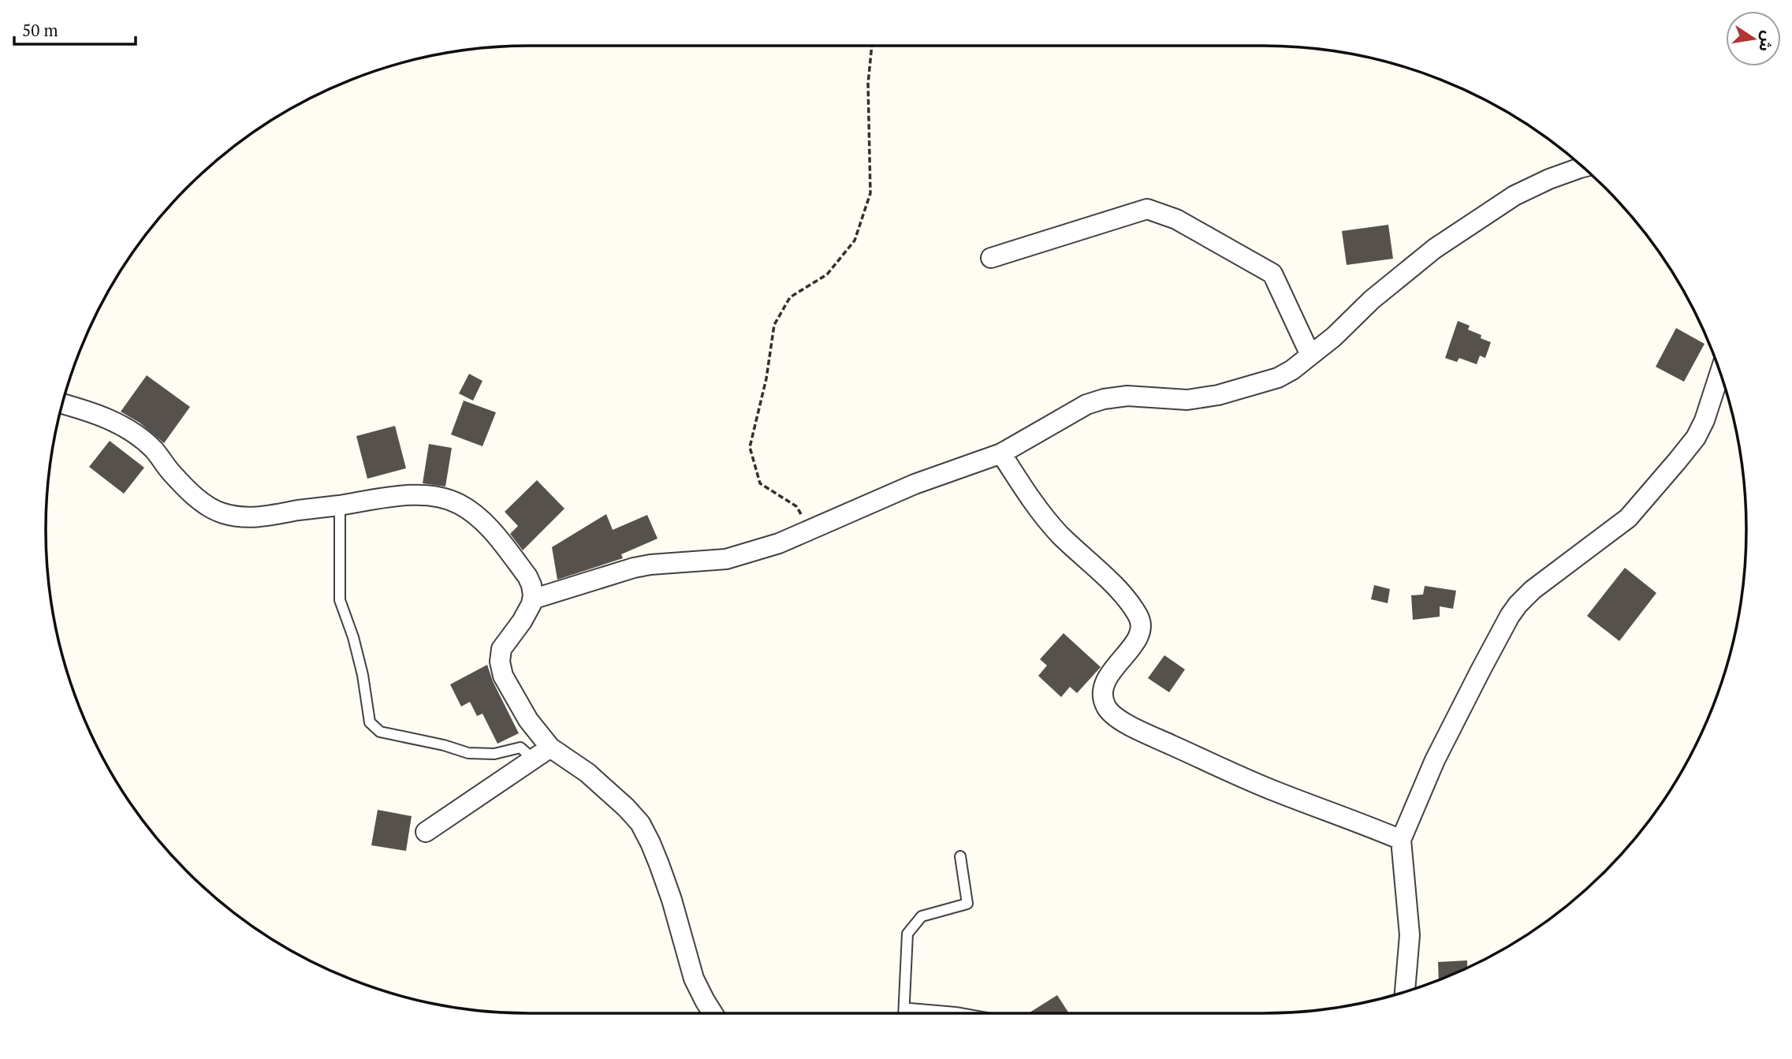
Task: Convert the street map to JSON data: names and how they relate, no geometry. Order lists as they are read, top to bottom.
{
  "scale_bar": "50 m",
  "north": "right"
}
